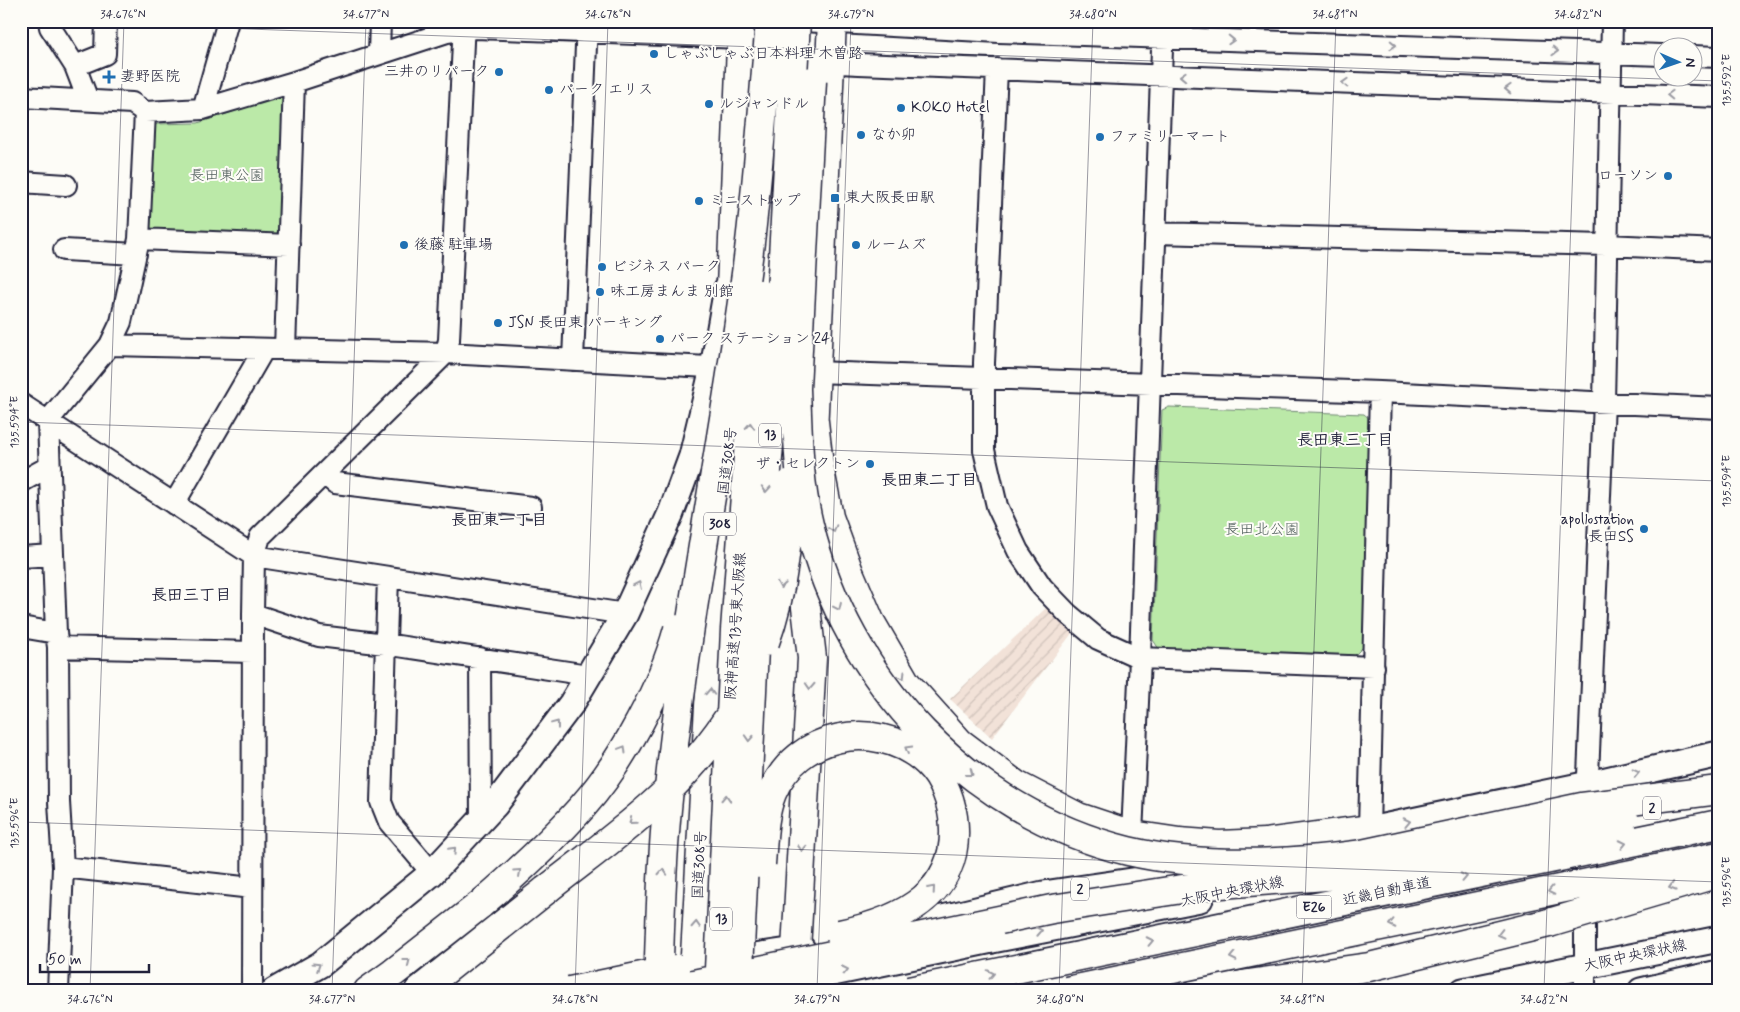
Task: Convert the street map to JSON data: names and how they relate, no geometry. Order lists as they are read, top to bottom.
{
  "streets": {
    "highway": [
      "13",
      "国道308号",
      "308",
      "阪神高速13号東大阪線",
      "近畿自動車道",
      "E26"
    ],
    "main road": ["2", "大阪中央環状線"]
  },
  "crossings": [
    ["国道308号", "308"],
    ["国道308号", "2"]
  ],
  "districts": [
    "長田東三丁目",
    "長田東二丁目",
    "長田東一丁目",
    "長田三丁目"
  ],
  "parks": ["長田東公園", "長田北公園"],
  "places": {
    "other": [
      "しゃぶしゃぶ日本料理 木曽路",
      "三井のリパーク",
      "パーク エリス",
      "ルジャンドル",
      "KOKO Hotel",
      "なか卯",
      "ファミリーマート",
      "ローソン",
      "ミニストップ",
      "後藤 駐車場",
      "ルームズ",
      "ビジネス パーク",
      "味工房まんま 別館",
      "JSN 長田東 パーキング",
      "パーク ステーション 24",
      "ザ・セレクトン",
      "apollostation 長田SS"
    ],
    "health": ["妻野医院"],
    "transit": ["東大阪長田駅"]
  },
  "scale_bar": "50 m",
  "north": "right",
  "coordinates": [
    "34.676°N",
    "34.677°N",
    "34.678°N",
    "34.679°N",
    "34.680°N",
    "34.681°N",
    "34.682°N",
    "135.592°E",
    "135.594°E",
    "135.596°E"
  ]
}
